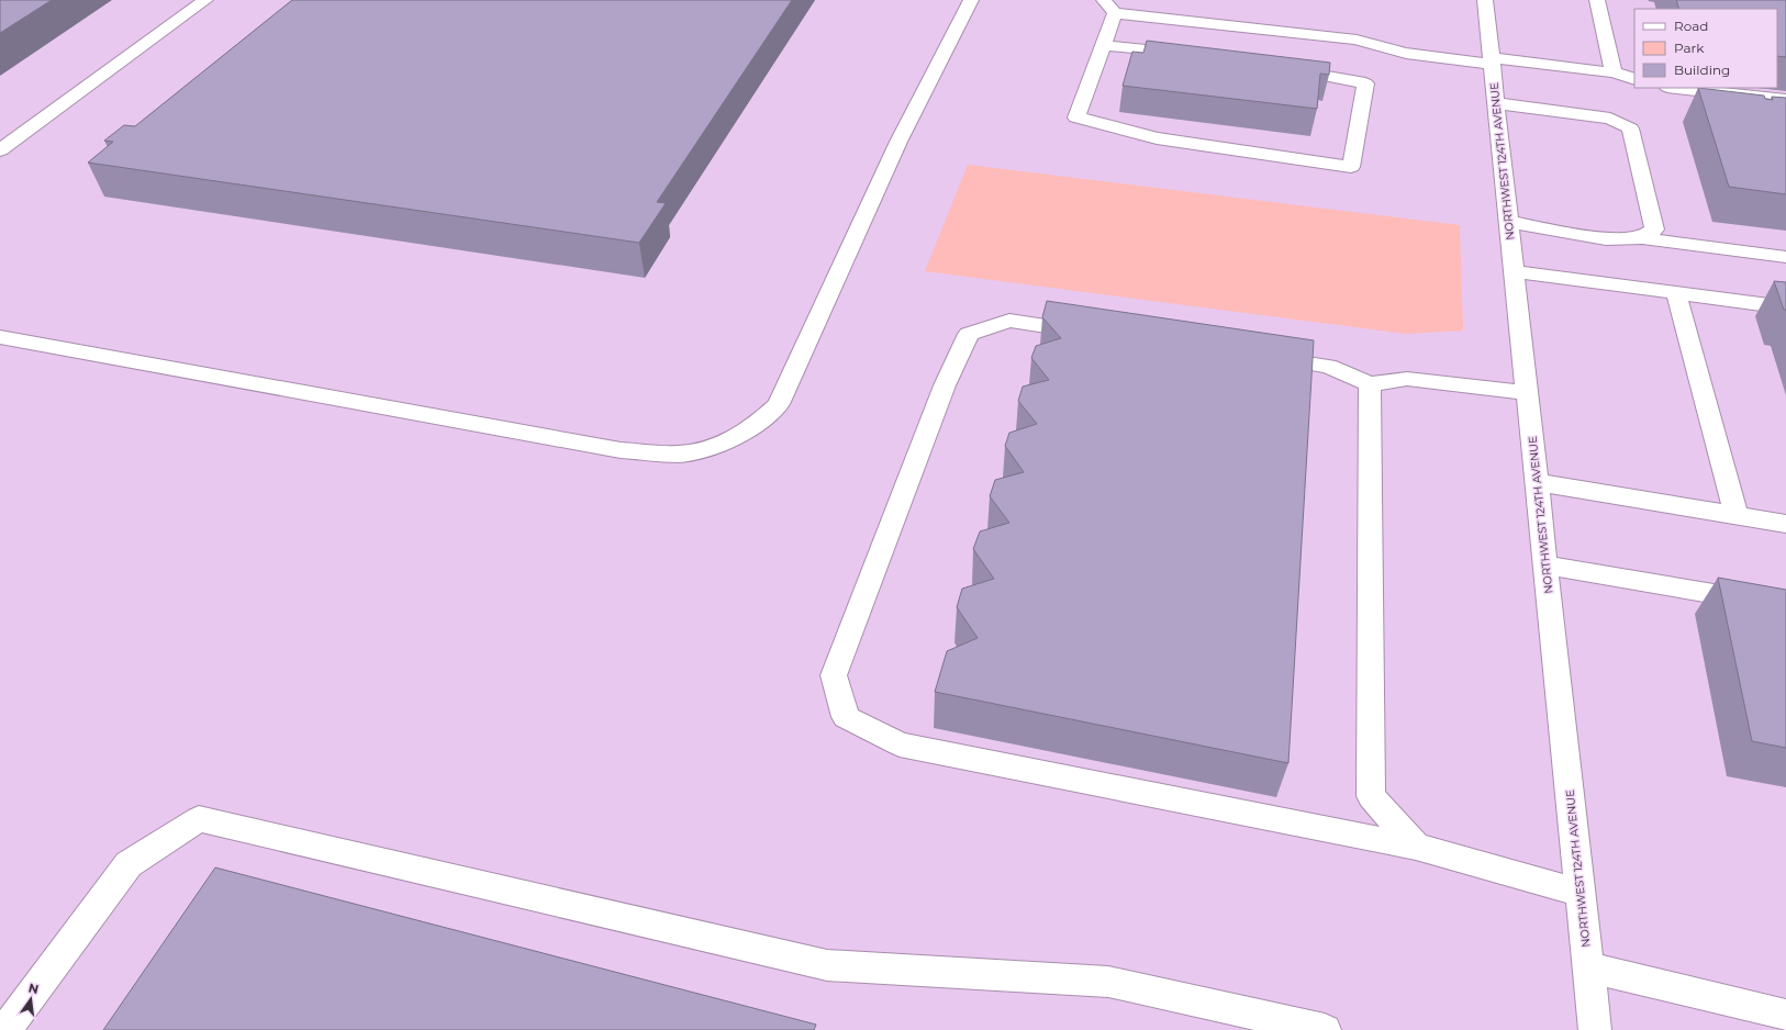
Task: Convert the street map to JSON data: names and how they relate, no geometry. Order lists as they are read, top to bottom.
{
  "streets": {
    "street": ["NORTHWEST 124TH AVENUE"]
  },
  "legend": ["Road", "Park", "Building"],
  "north": "top"
}
